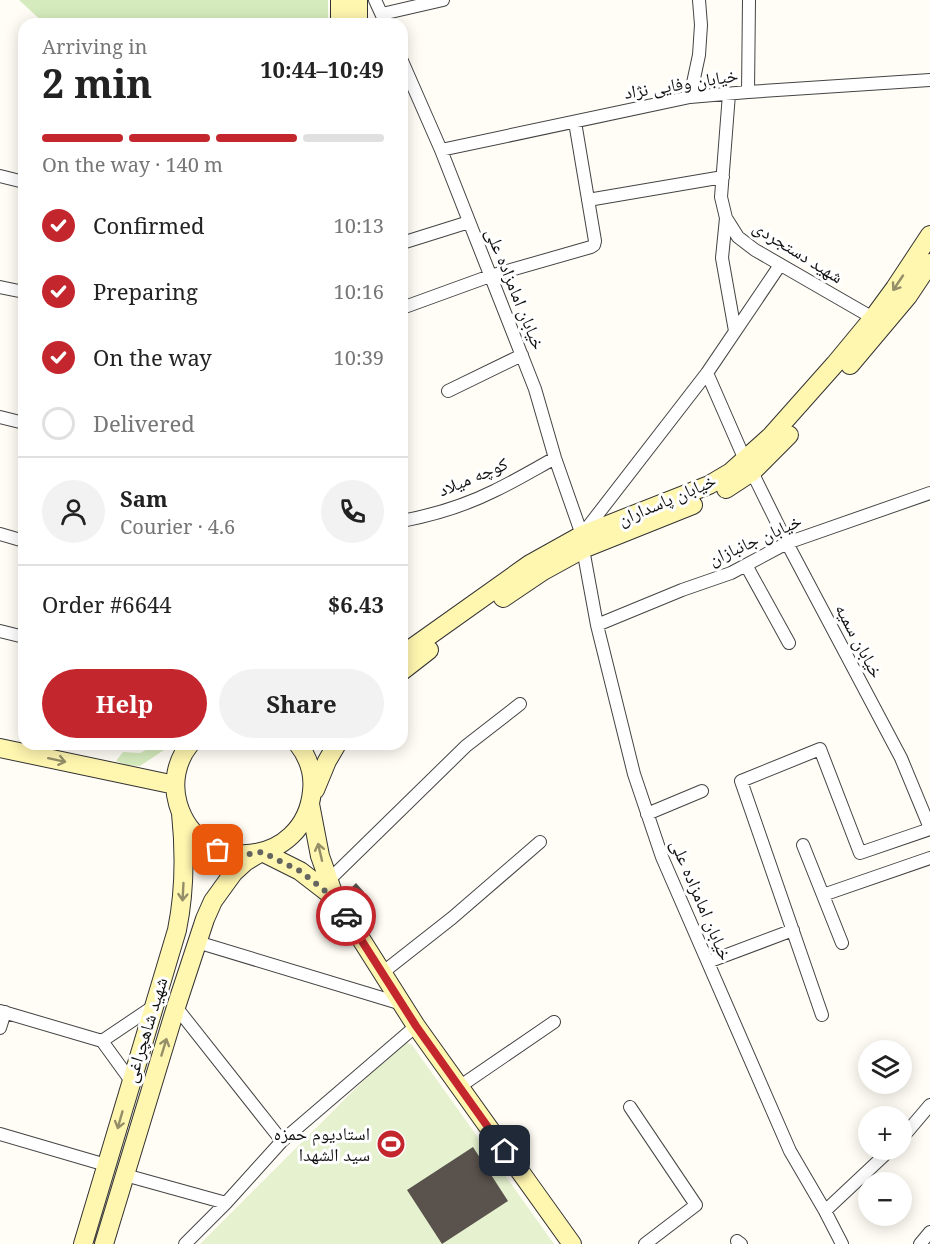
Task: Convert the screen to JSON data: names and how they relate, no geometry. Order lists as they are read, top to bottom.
{
  "streets": {
    "street": [
      "خیابان وفایی نژاد",
      "شهید دستجردی",
      "خیابان امامزاده علی",
      "کوچه میلاد",
      "خیابان پاسداران",
      "خیابان جانبازان",
      "خیابان سمیه",
      "شهید شاهچراغی"
    ]
  },
  "crossings": [
    ["خیابان وفایی نژاد", "خیابان امامزاده علی"],
    ["شهید دستجردی", "خیابان پاسداران"],
    ["خیابان امامزاده علی", "کوچه میلاد"],
    ["خیابان امامزاده علی", "خیابان پاسداران"],
    ["خیابان امامزاده علی", "خیابان جانبازان"],
    ["خیابان پاسداران", "خیابان سمیه"],
    ["خیابان جانبازان", "خیابان سمیه"]
  ],
  "places": {
    "sports": ["استادیوم حمزه سید الشهدا"]
  },
  "page": {
    "heading": ["2 min", "Arriving in", "10:44–10:49"],
    "panel": [
      "Sam",
      "Courier · 4.6",
      "Order #6644",
      "$6.43"
    ],
    "bar": "On the way · 140 m",
    "list": [
      ["Confirmed", "10:13"],
      ["Preparing", "10:16"],
      ["On the way", "10:39"],
      "Delivered"
    ],
    "buttons": ["Help", "Share"],
    "map_buttons": ["+", "−"]
  }
}
